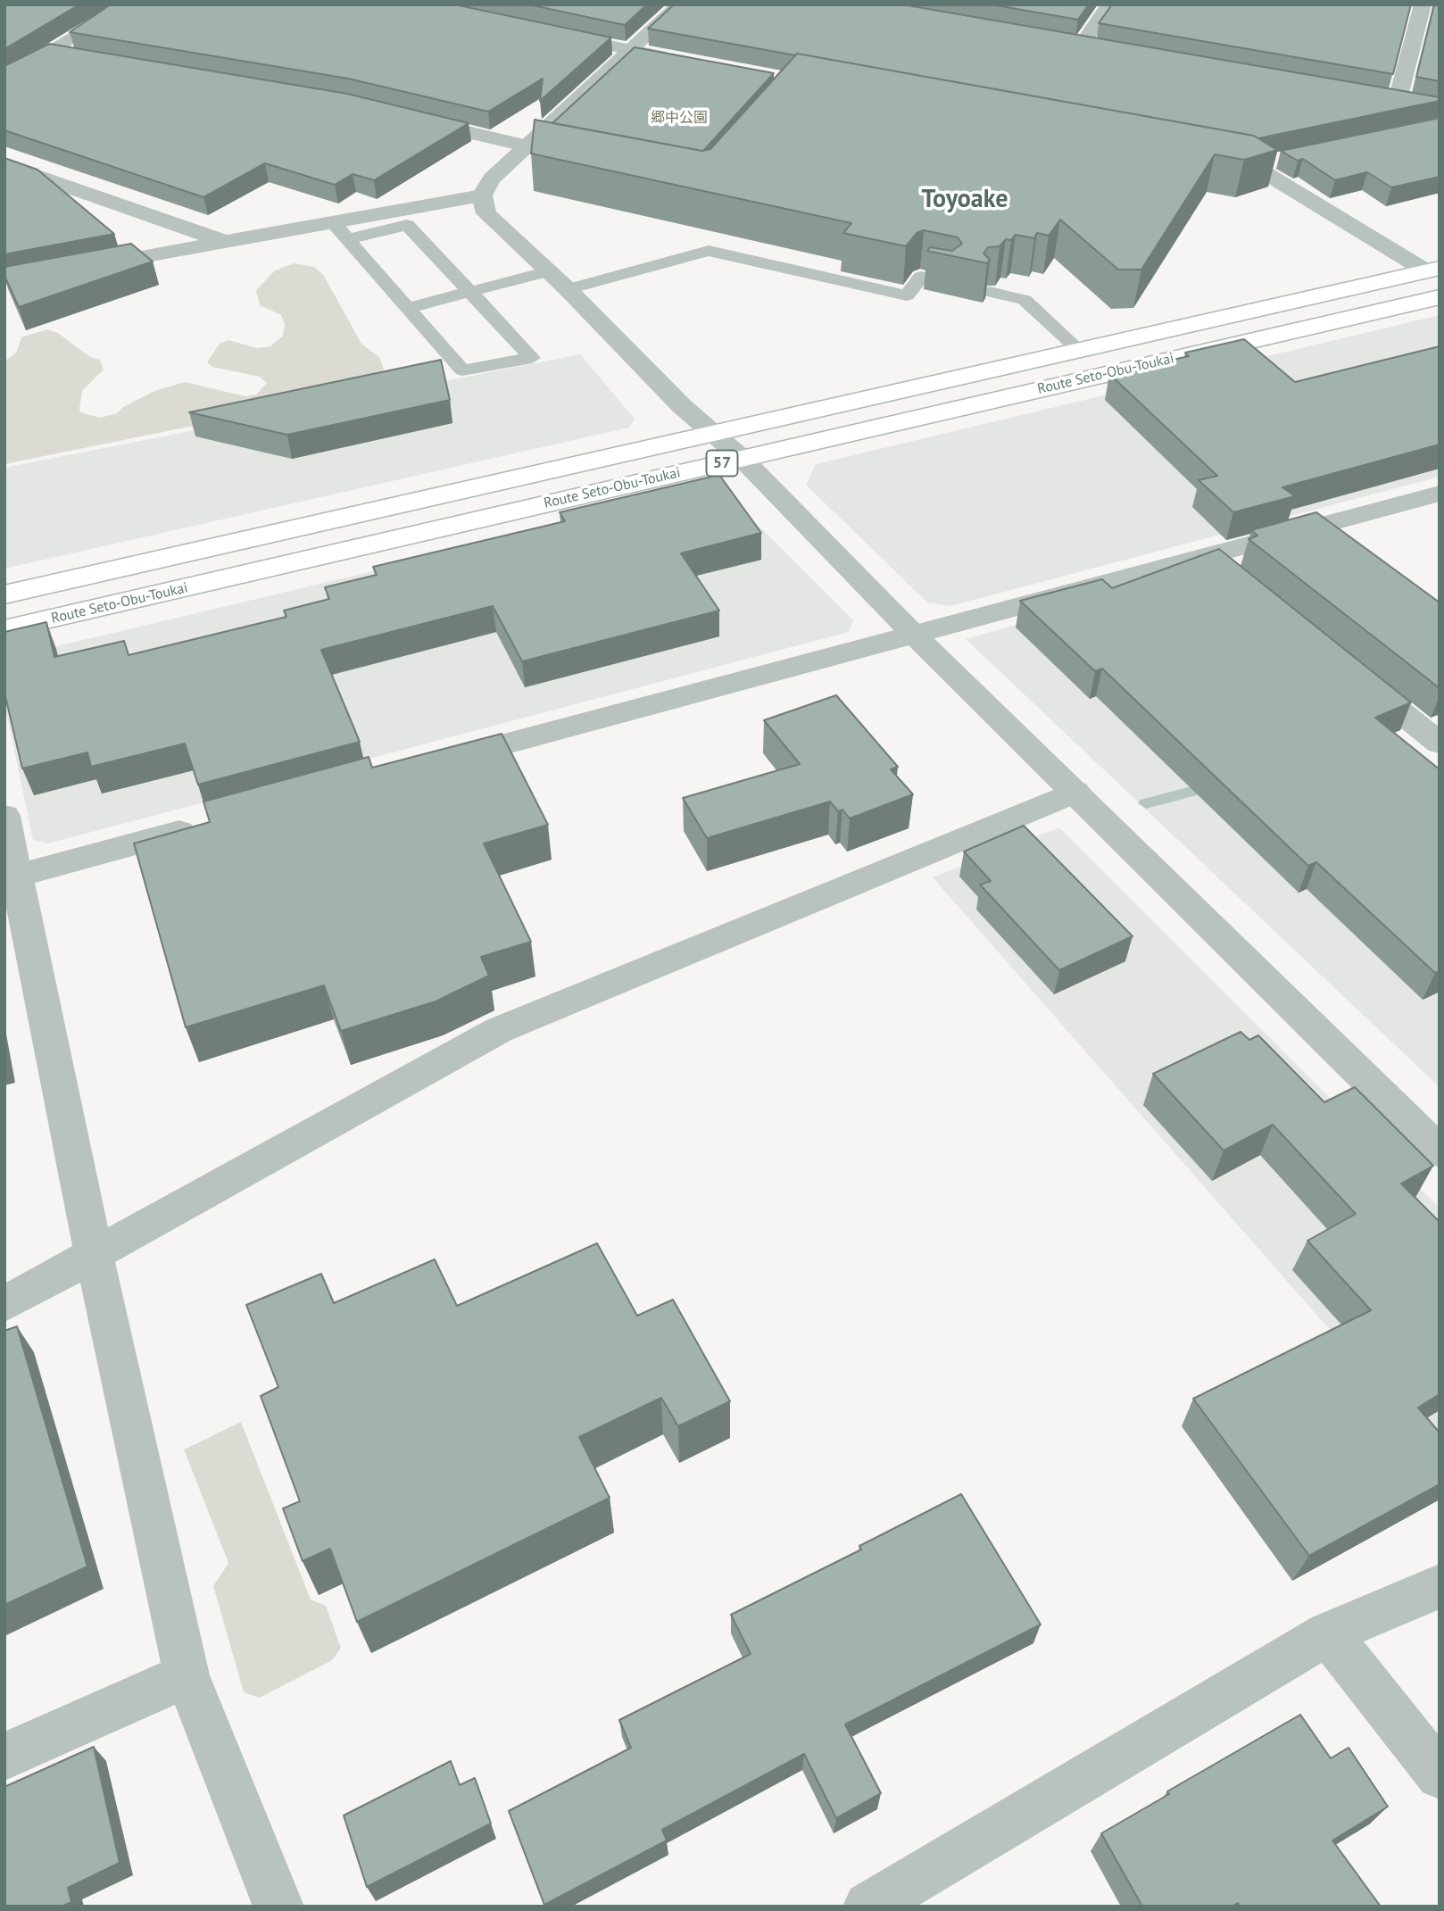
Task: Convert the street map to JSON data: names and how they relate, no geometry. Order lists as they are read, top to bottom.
{
  "streets": {
    "main road": ["Route Seto-Obu-Toukai", "57"]
  },
  "districts": ["Toyoake"],
  "parks": ["郷中公園"]
}
